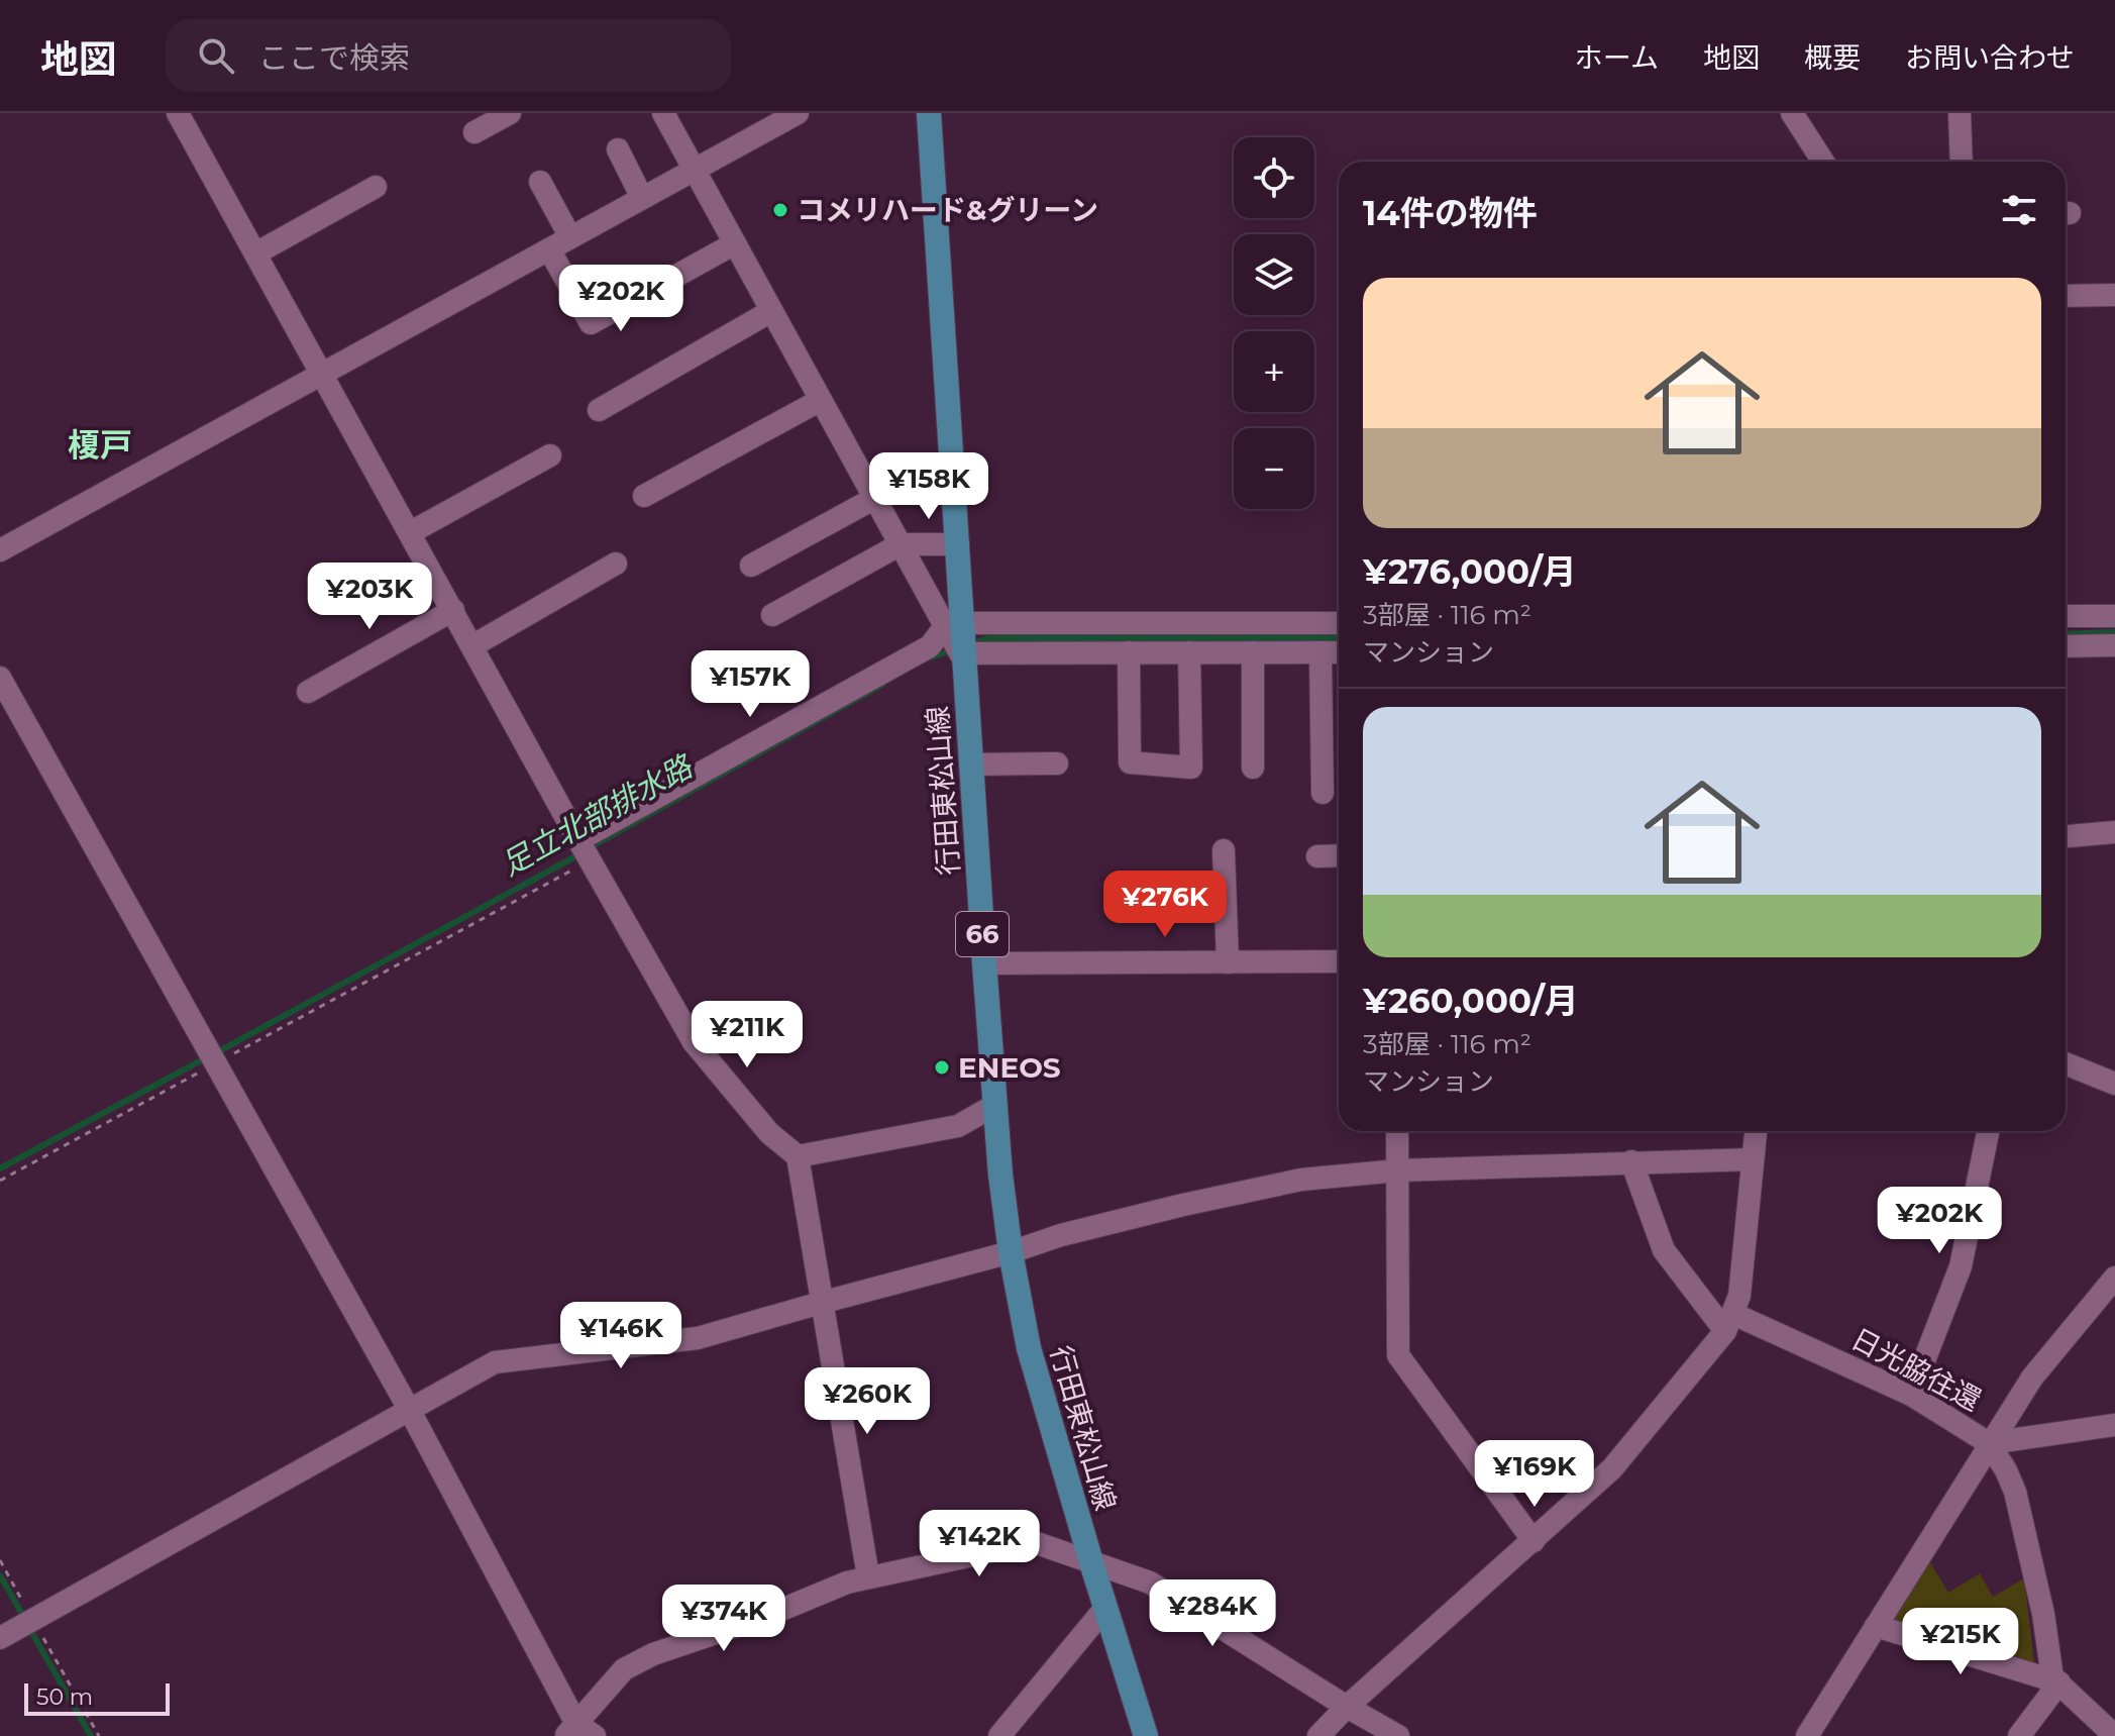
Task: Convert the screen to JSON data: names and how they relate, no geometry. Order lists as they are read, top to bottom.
{
  "streets": {
    "main road": ["行田東松山線", "66"],
    "street": ["日光脇往還"]
  },
  "districts": ["榎戸"],
  "water": ["足立北部排水路"],
  "places": ["コメリハード&グリーン", "ENEOS"],
  "scale_bar": "50 m",
  "page": {
    "header": "地図",
    "search": "ここで検索",
    "nav": [
      "ホーム",
      "地図",
      "概要",
      "お問い合わせ"
    ],
    "map_buttons": ["+", "−"],
    "heading": "14件の物件",
    "list": [
      {
        "name": "¥276,000/月",
        "note": "3部屋 · 116 m² · マンション"
      },
      {
        "name": "¥260,000/月",
        "note": "3部屋 · 116 m² · マンション"
      }
    ],
    "price": [
      "¥202K",
      "¥158K",
      "¥203K",
      "¥157K",
      "¥276K",
      "¥211K",
      "¥202K",
      "¥146K",
      "¥260K",
      "¥169K",
      "¥142K",
      "¥284K",
      "¥374K",
      "¥215K"
    ],
    "scale": "50 m"
  }
}
